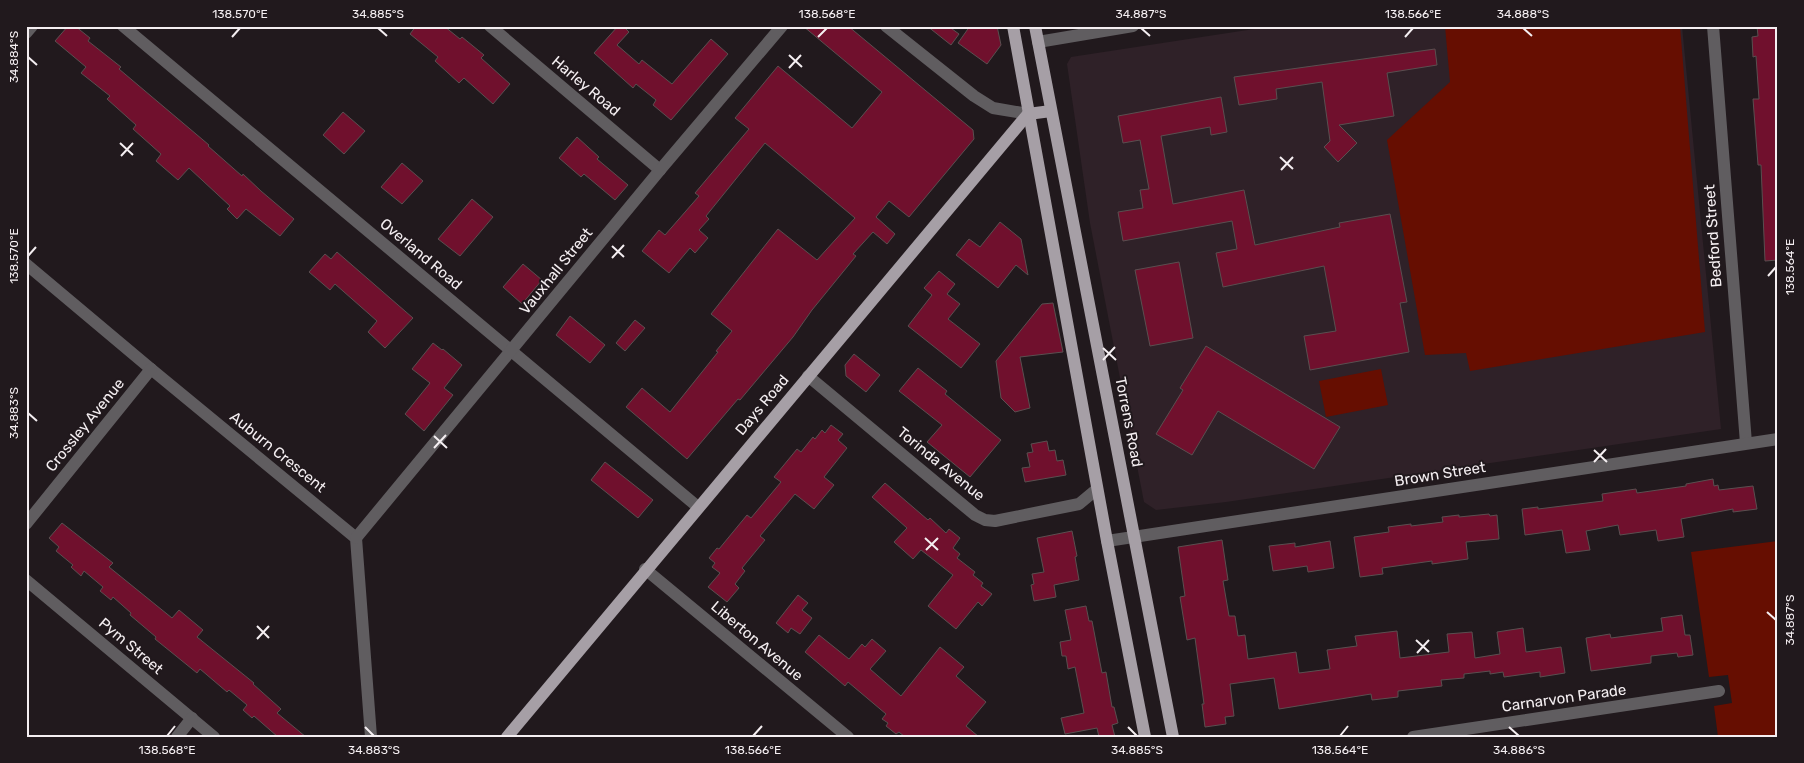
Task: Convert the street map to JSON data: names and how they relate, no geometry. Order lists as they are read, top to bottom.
{
  "streets": {
    "main road": ["Days Road", "Torrens Road"],
    "street": [
      "Harley Road",
      "Bedford Street",
      "Overland Road",
      "Vauxhall Street",
      "Crossley Avenue",
      "Auburn Crescent",
      "Torinda Avenue",
      "Brown Street",
      "Liberton Avenue",
      "Pym Street",
      "Carnarvon Parade"
    ]
  },
  "crossings": [
    ["Harley Road", "Vauxhall Street"],
    ["Bedford Street", "Brown Street"],
    ["Overland Road", "Vauxhall Street"],
    ["Overland Road", "Days Road"],
    ["Vauxhall Street", "Auburn Crescent"],
    ["Days Road", "Torinda Avenue"],
    ["Days Road", "Liberton Avenue"],
    ["Torrens Road", "Brown Street"],
    ["Crossley Avenue", "Auburn Crescent"]
  ],
  "coordinates": [
    "138.570°E",
    "34.885°S",
    "138.568°E",
    "34.887°S",
    "138.566°E",
    "34.888°S",
    "34.884°S",
    "138.564°E",
    "34.883°S",
    "34.886°S"
  ]
}
